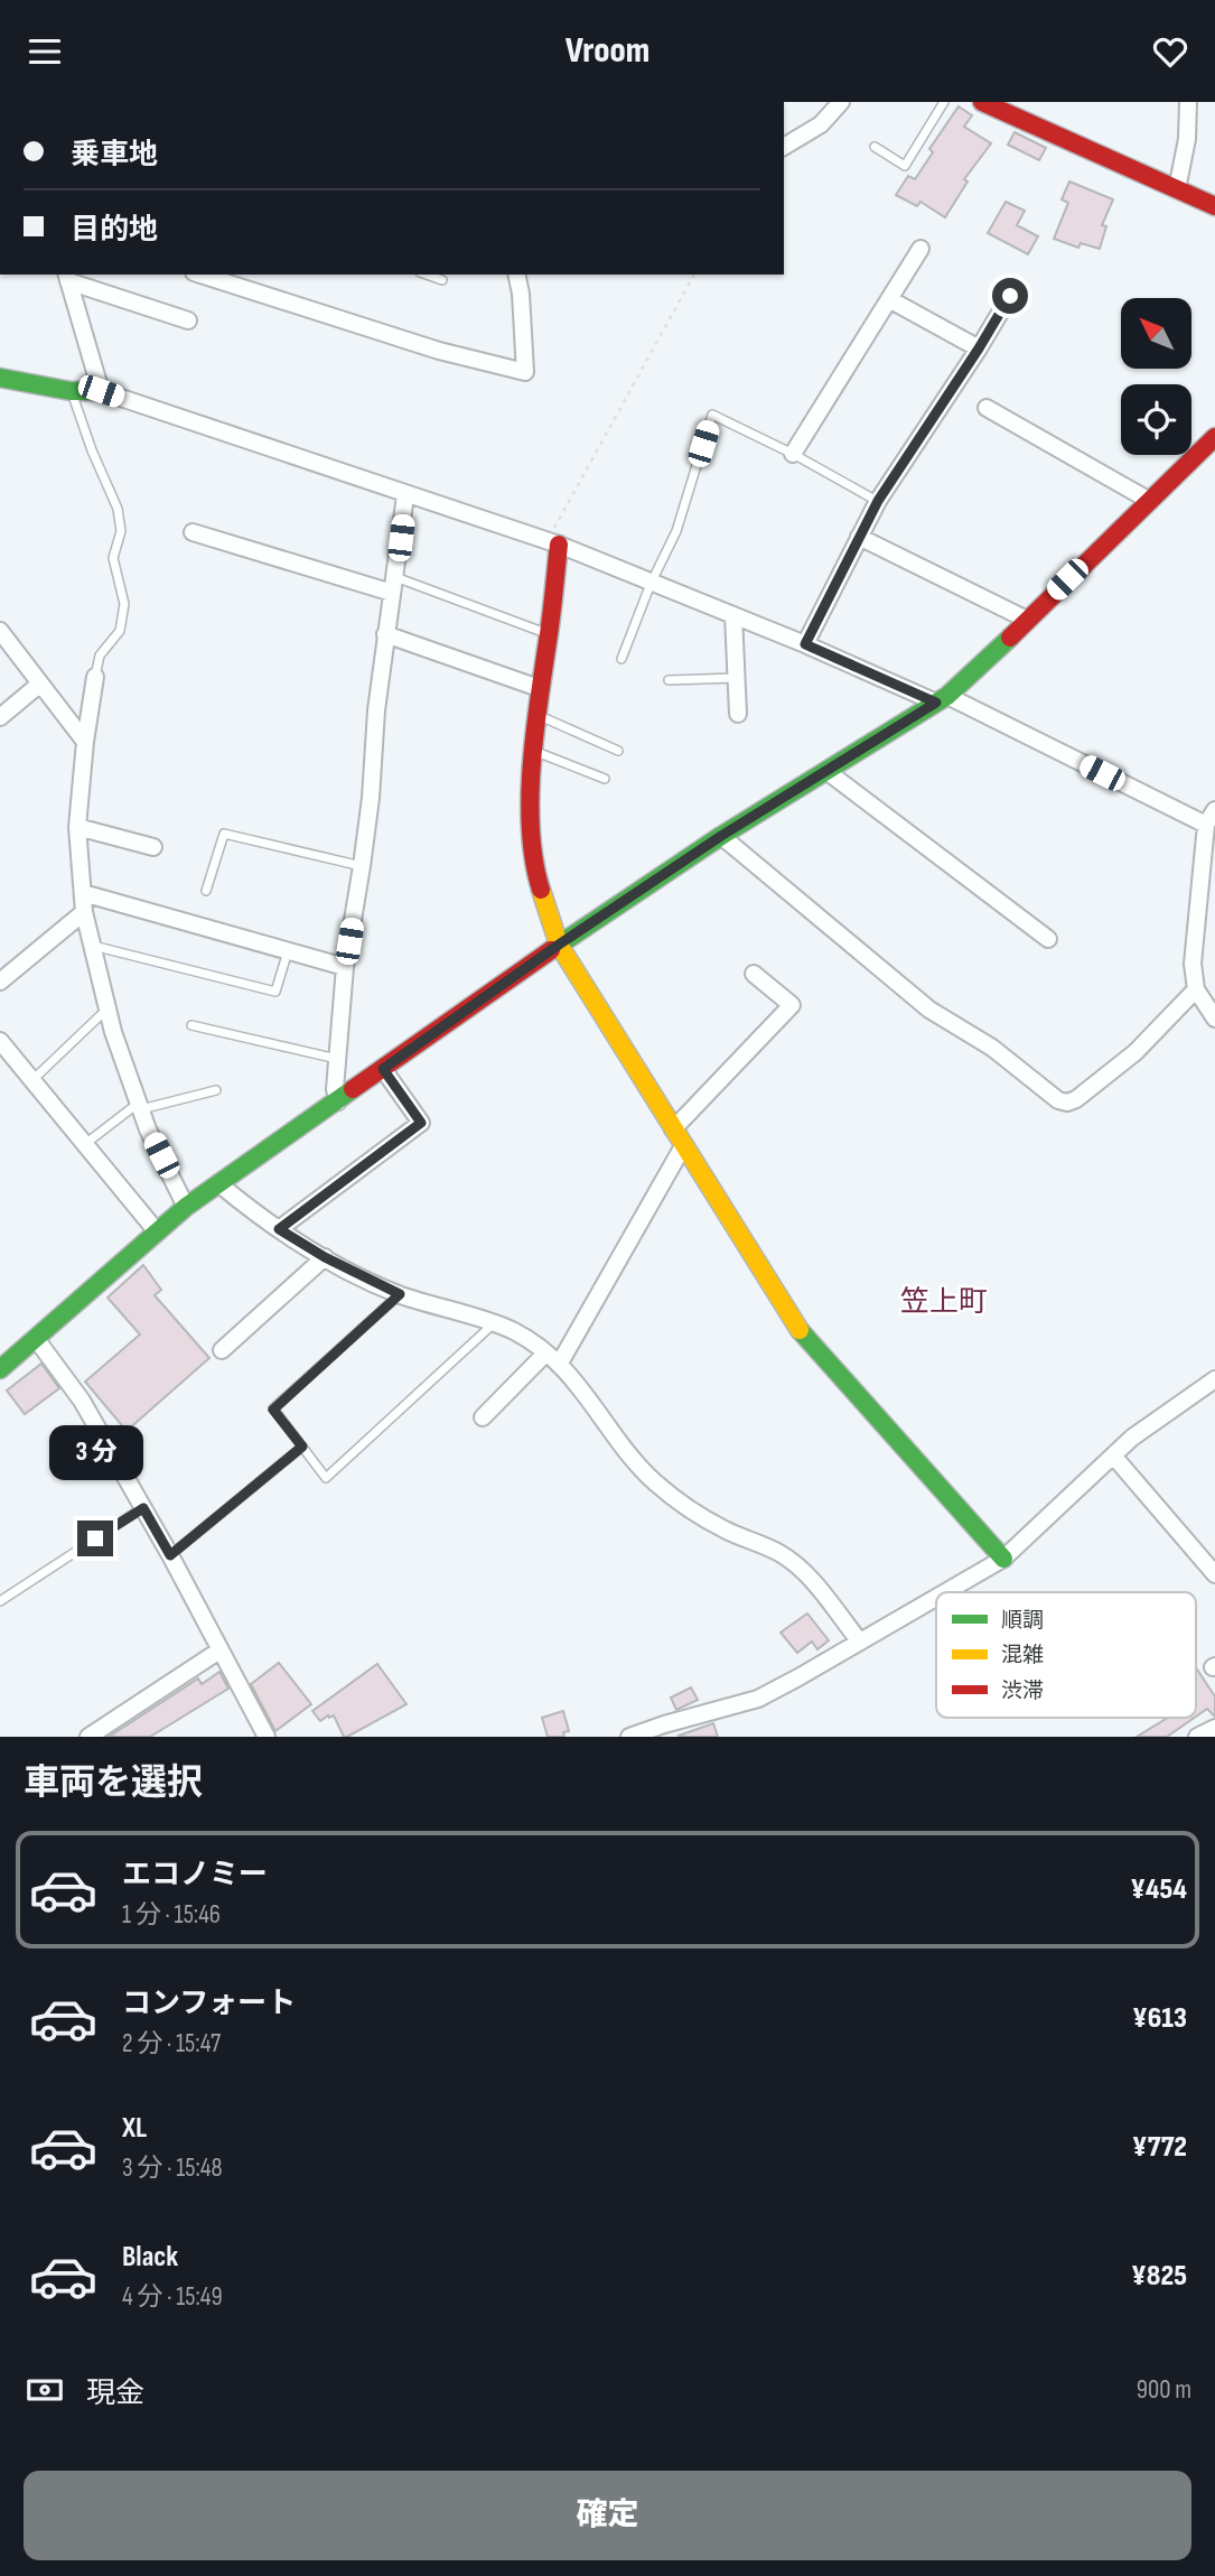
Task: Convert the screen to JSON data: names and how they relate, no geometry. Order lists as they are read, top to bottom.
{
  "districts": ["笠上町"],
  "legend": ["順調", "混雑", "渋滞"],
  "north": "top left",
  "page": {
    "header": "Vroom",
    "banner": ["乗車地", "目的地"],
    "bubble": "3 分",
    "heading": "車両を選択",
    "list": [
      {
        "name": "エコノミー",
        "note": "1 分 · 15:46",
        "value": "¥454"
      },
      {
        "name": "コンフォート",
        "note": "2 分 · 15:47",
        "value": "¥613"
      },
      {
        "name": "XL",
        "note": "3 分 · 15:48",
        "value": "¥772"
      },
      {
        "name": "Black",
        "note": "4 分 · 15:49",
        "value": "¥825"
      }
    ],
    "pay": ["現金", "900 m"],
    "buttons": "確定"
  }
}
